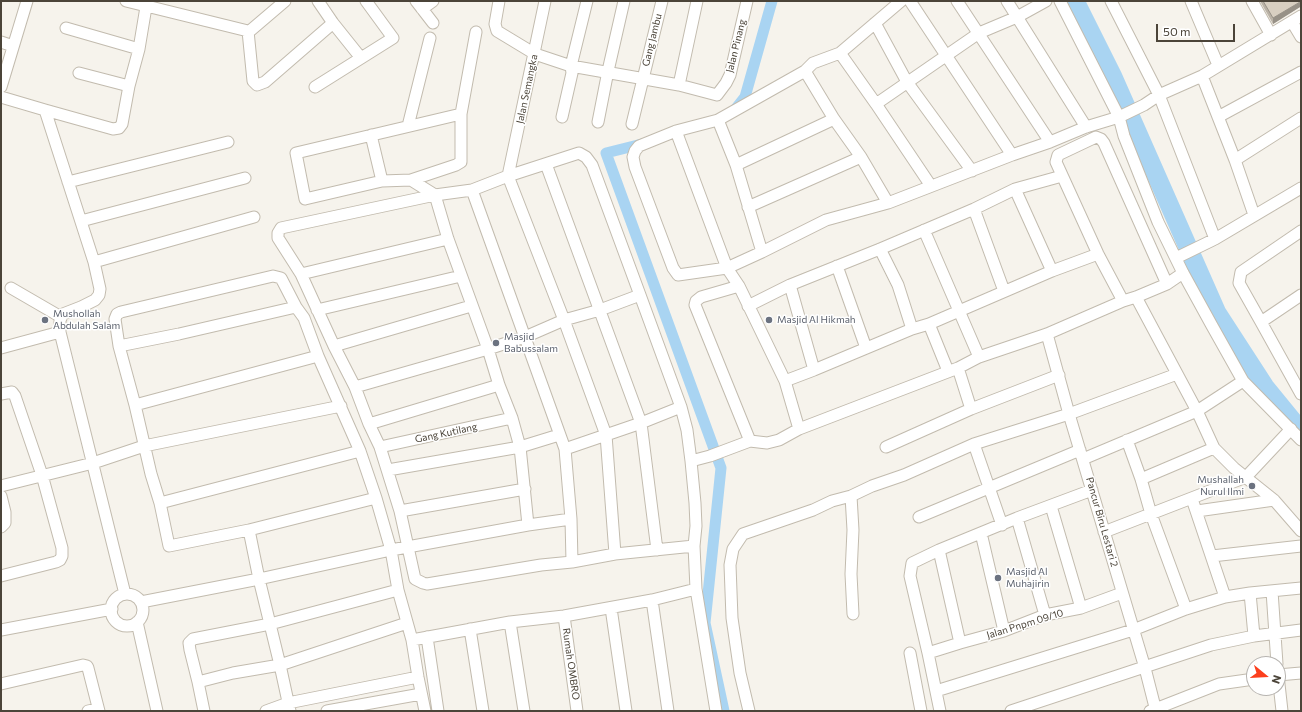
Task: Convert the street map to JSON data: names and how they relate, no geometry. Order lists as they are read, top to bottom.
{
  "streets": {
    "street": [
      "Gang Jambu",
      "Jalan Pinang",
      "Jalan Semangka",
      "Gang Kutilang",
      "Pancur Biru Lestari 2",
      "Jalan Pnpm 09/10",
      "Rumah OMBRO"
    ]
  },
  "crossings": [
    ["Pancur Biru Lestari 2", "Jalan Pnpm 09/10"]
  ],
  "places": [
    "Mushollah Abdulah Salam",
    "Masjid Al Hikmah",
    "Masjid Babussalam",
    "Mushallah Nurul Ilmi",
    "Masjid Al Muhajirin"
  ],
  "scale_bar": "50 m",
  "north": "right"
}
